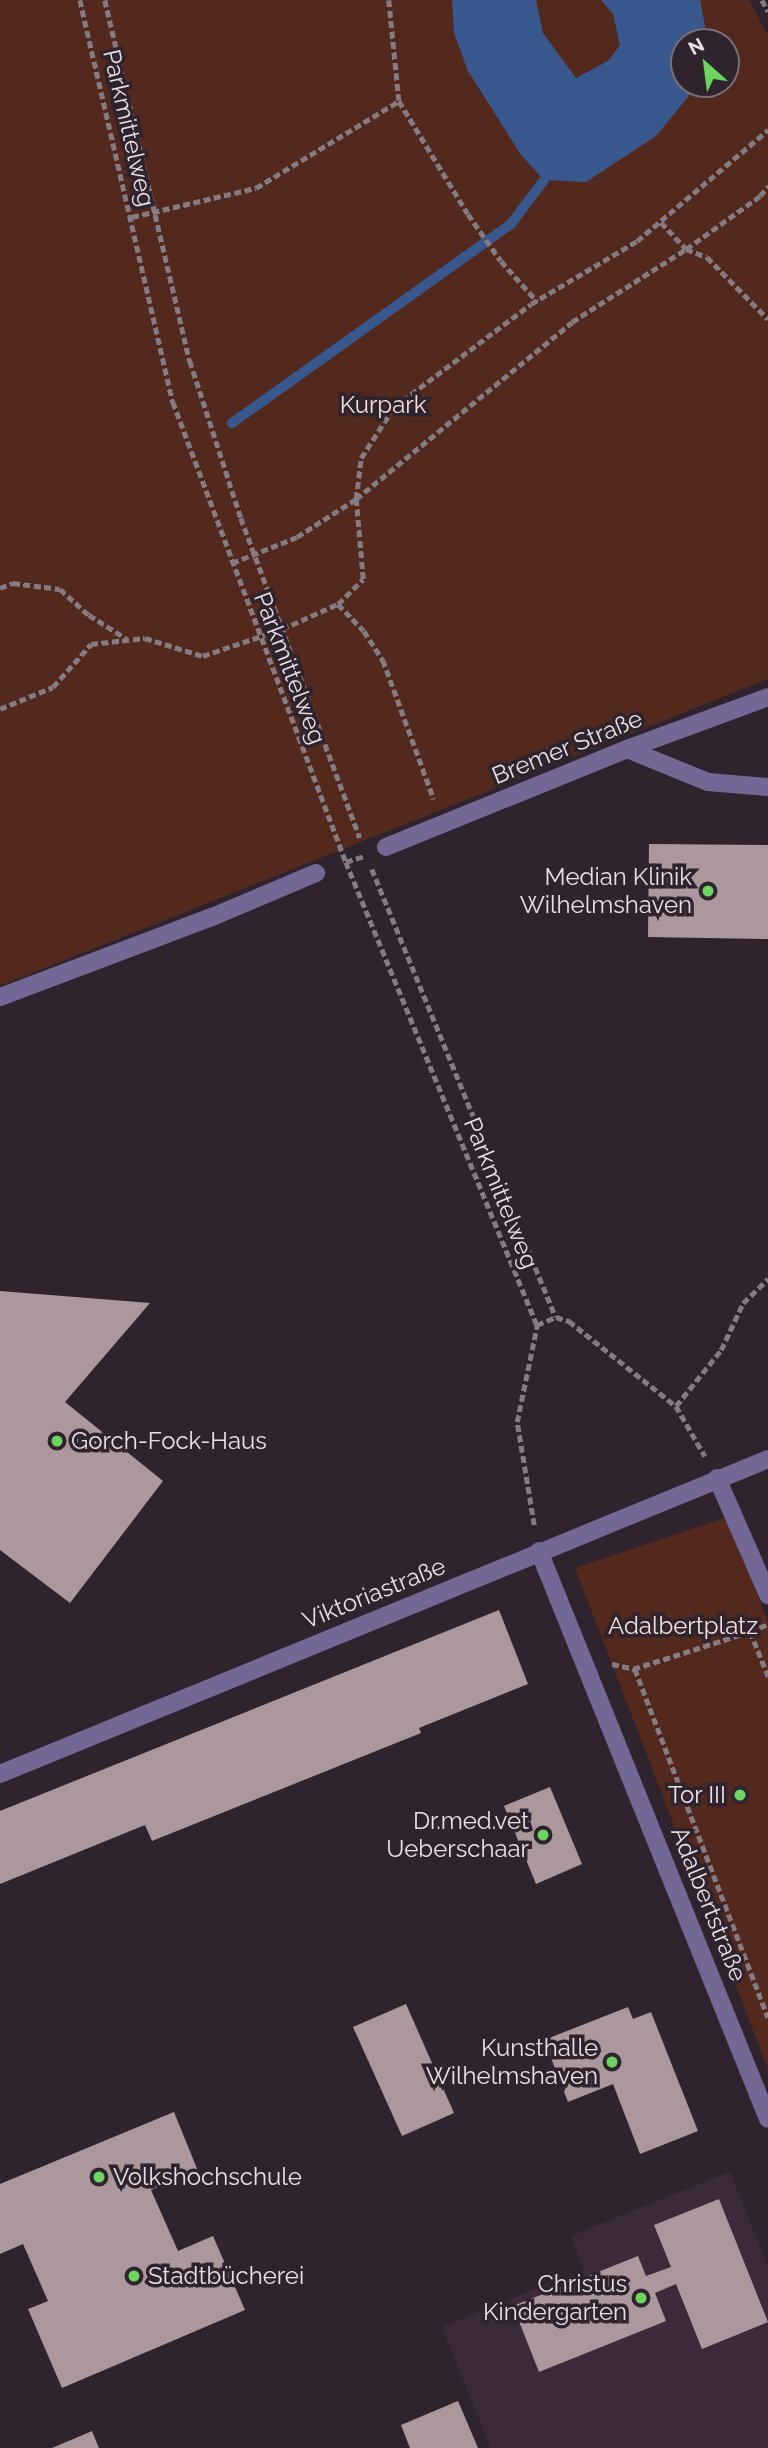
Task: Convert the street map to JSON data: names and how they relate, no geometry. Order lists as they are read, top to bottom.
{
  "streets": {
    "street": ["Bremer Straße", "Viktoriastraße", "Adalbertstraße"],
    "path": ["Parkmittelweg"]
  },
  "crossings": [
    ["Viktoriastraße", "Adalbertstraße"]
  ],
  "parks": ["Kurpark", "Adalbertplatz"],
  "places": [
    "Median Klinik Wilhelmshaven",
    "Gorch-Fock-Haus",
    "Tor III",
    "Dr.med.vet Ueberschaar",
    "Kunsthalle Wilhelmshaven",
    "Volkshochschule",
    "Stadtbücherei",
    "Christus Kindergarten"
  ],
  "north": "top left"
}
